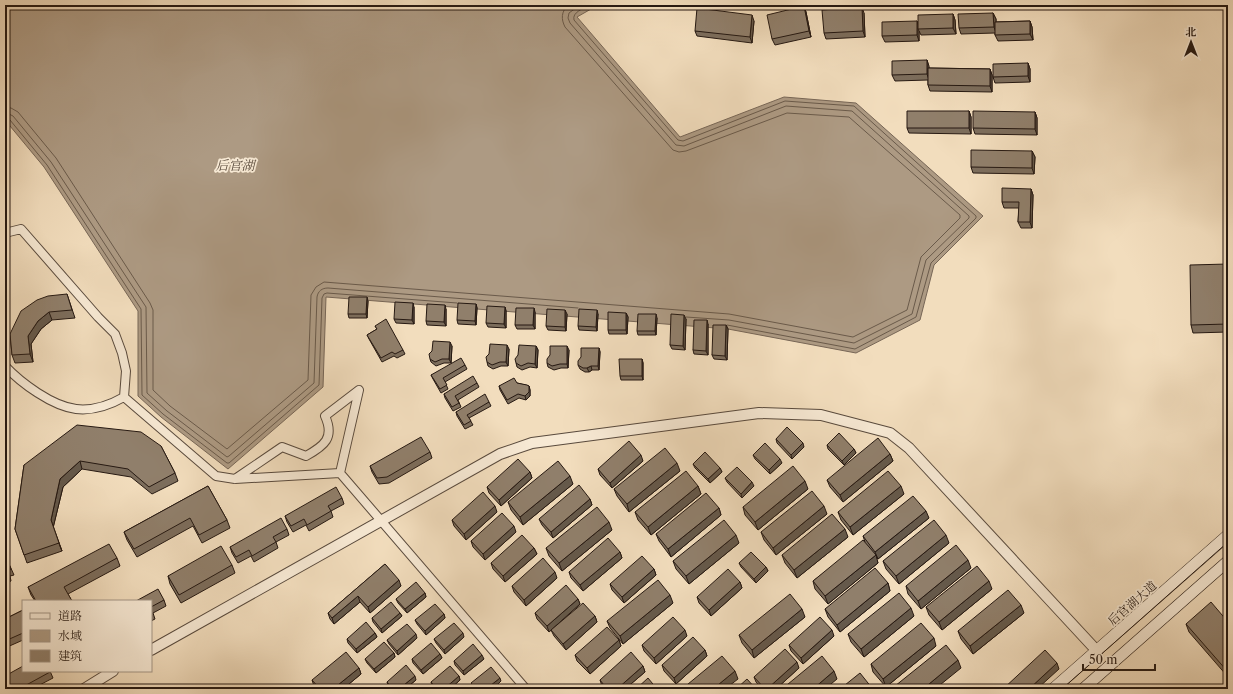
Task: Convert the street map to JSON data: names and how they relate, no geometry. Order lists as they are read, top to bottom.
{
  "streets": {
    "main road": ["后官湖大道"]
  },
  "water": ["后官湖"],
  "legend": ["道路", "水域", "建筑"],
  "scale_bar": "50 m",
  "north": "top"
}
